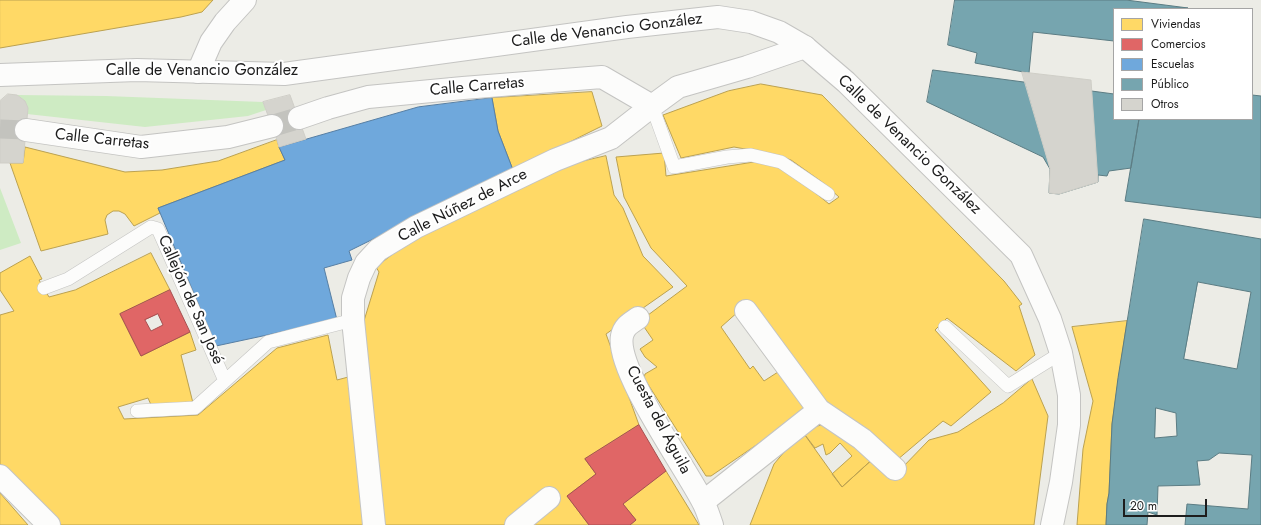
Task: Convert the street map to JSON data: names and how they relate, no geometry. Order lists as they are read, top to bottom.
{
  "streets": {
    "street": [
      "Calle de Venancio González",
      "Calle Carretas",
      "Calle Núñez de Arce",
      "Cuesta del Águila"
    ],
    "lane": ["Callejón de San José"]
  },
  "crossings": [
    ["Calle de Venancio González", "Calle Núñez de Arce"],
    ["Calle Carretas", "Calle Núñez de Arce"],
    ["Calle Núñez de Arce", "Callejón de San José"]
  ],
  "legend": [
    "Viviendas",
    "Comercios",
    "Escuelas",
    "Público",
    "Otros"
  ],
  "scale_bar": "20 m"
}
